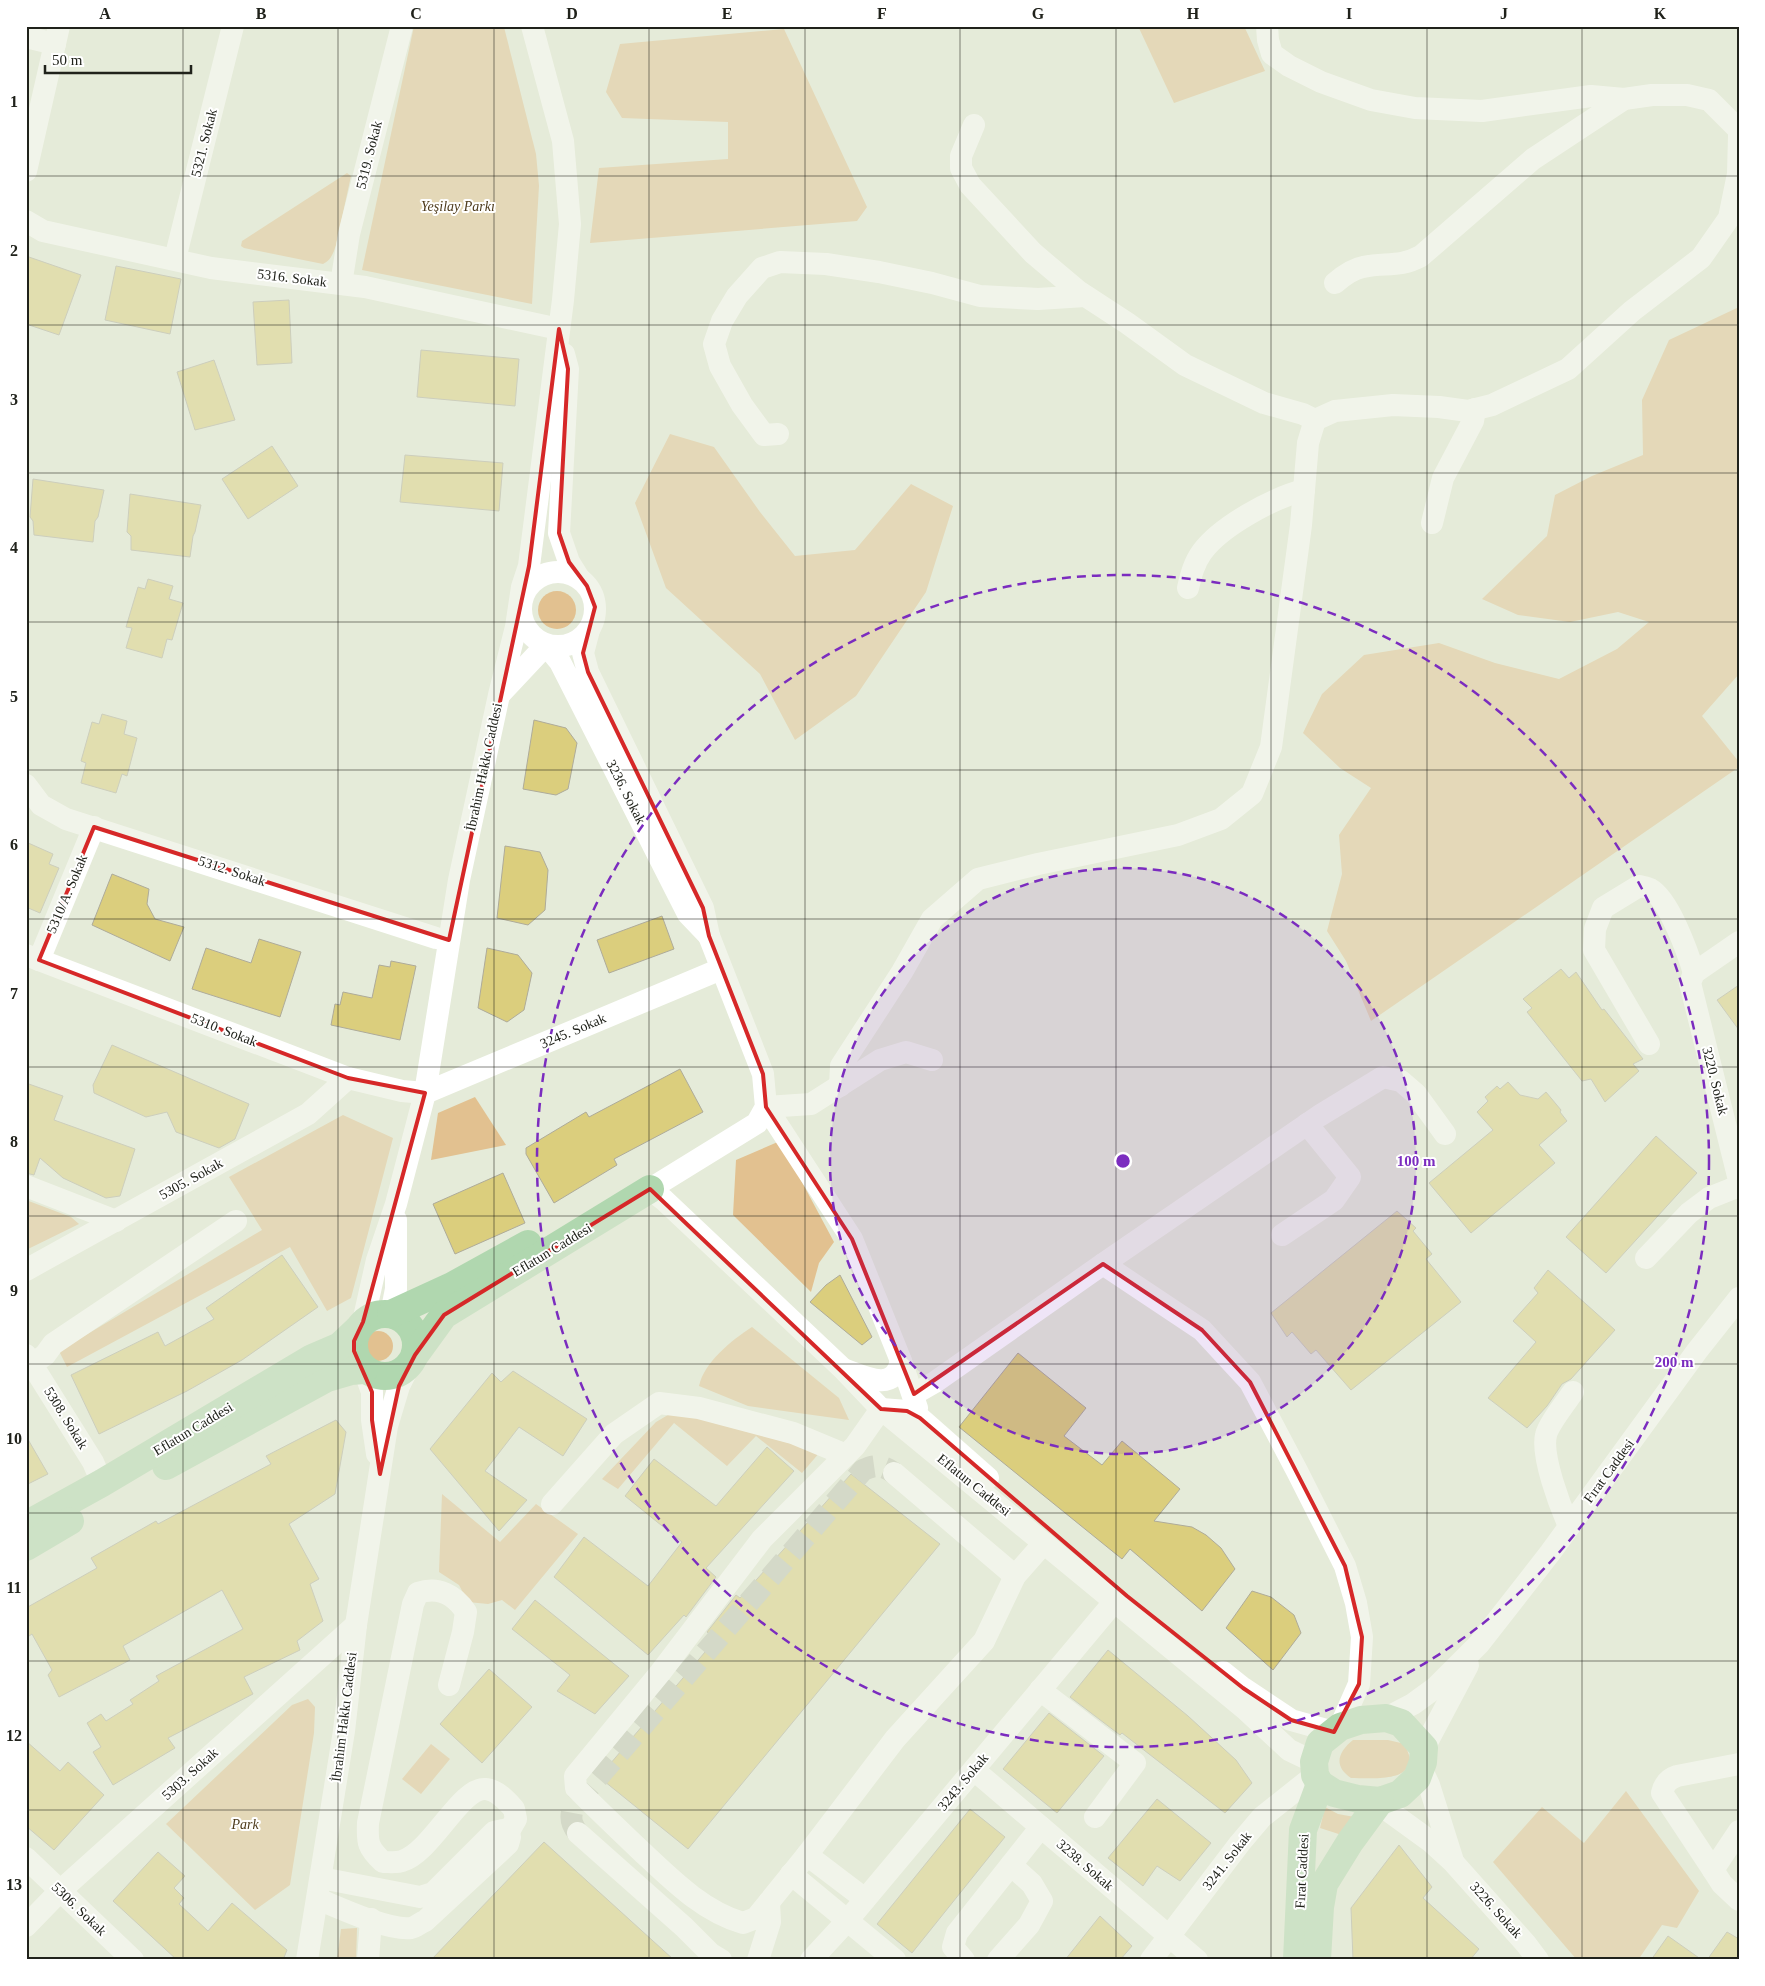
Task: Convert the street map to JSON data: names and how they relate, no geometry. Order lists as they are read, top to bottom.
{
  "streets": {
    "main road": ["Eflatun Caddesi", "Fırat Caddesi"],
    "street": [
      "5321. Sokak",
      "5319. Sokak",
      "5316. Sokak",
      "İbrahim Hakkı Caddesi",
      "3236. Sokak",
      "5312. Sokak",
      "5310/A. Sokak",
      "5310. Sokak",
      "3245. Sokak",
      "3220. Sokak",
      "5305. Sokak",
      "5308. Sokak",
      "5303. Sokak",
      "3243. Sokak",
      "3241. Sokak",
      "3238. Sokak",
      "5306. Sokak",
      "3226. Sokak"
    ]
  },
  "crossings": [
    ["5321. Sokak", "5316. Sokak"],
    ["5319. Sokak", "5316. Sokak"],
    ["5316. Sokak", "İbrahim Hakkı Caddesi"],
    ["İbrahim Hakkı Caddesi", "3236. Sokak"],
    ["İbrahim Hakkı Caddesi", "5312. Sokak"],
    ["İbrahim Hakkı Caddesi", "5310. Sokak"],
    ["İbrahim Hakkı Caddesi", "3245. Sokak"],
    ["İbrahim Hakkı Caddesi", "Eflatun Caddesi"],
    ["İbrahim Hakkı Caddesi", "5303. Sokak"],
    ["3236. Sokak", "3245. Sokak"],
    ["5312. Sokak", "5310/A. Sokak"],
    ["5310/A. Sokak", "5310. Sokak"],
    ["5310. Sokak", "3245. Sokak"],
    ["5310. Sokak", "5305. Sokak"],
    ["Eflatun Caddesi", "5308. Sokak"],
    ["Eflatun Caddesi", "Fırat Caddesi"],
    ["Eflatun Caddesi", "3243. Sokak"],
    ["Eflatun Caddesi", "3241. Sokak"],
    ["Eflatun Caddesi", "3226. Sokak"],
    ["Fırat Caddesi", "3241. Sokak"],
    ["Fırat Caddesi", "3226. Sokak"],
    ["5303. Sokak", "5306. Sokak"],
    ["3243. Sokak", "3238. Sokak"],
    ["3241. Sokak", "3238. Sokak"],
    ["3241. Sokak", "3226. Sokak"]
  ],
  "parks": ["Yeşilay Parkı", "Park"],
  "scale_bar": "50 m",
  "grid": {
    "columns": [
      "A",
      "B",
      "C",
      "D",
      "E",
      "F",
      "G",
      "H",
      "I",
      "J",
      "K"
    ],
    "rows": [
      "1",
      "2",
      "3",
      "4",
      "5",
      "6",
      "7",
      "8",
      "9",
      "10",
      "11",
      "12",
      "13"
    ]
  },
  "rings": ["100 m", "200 m"]
}
